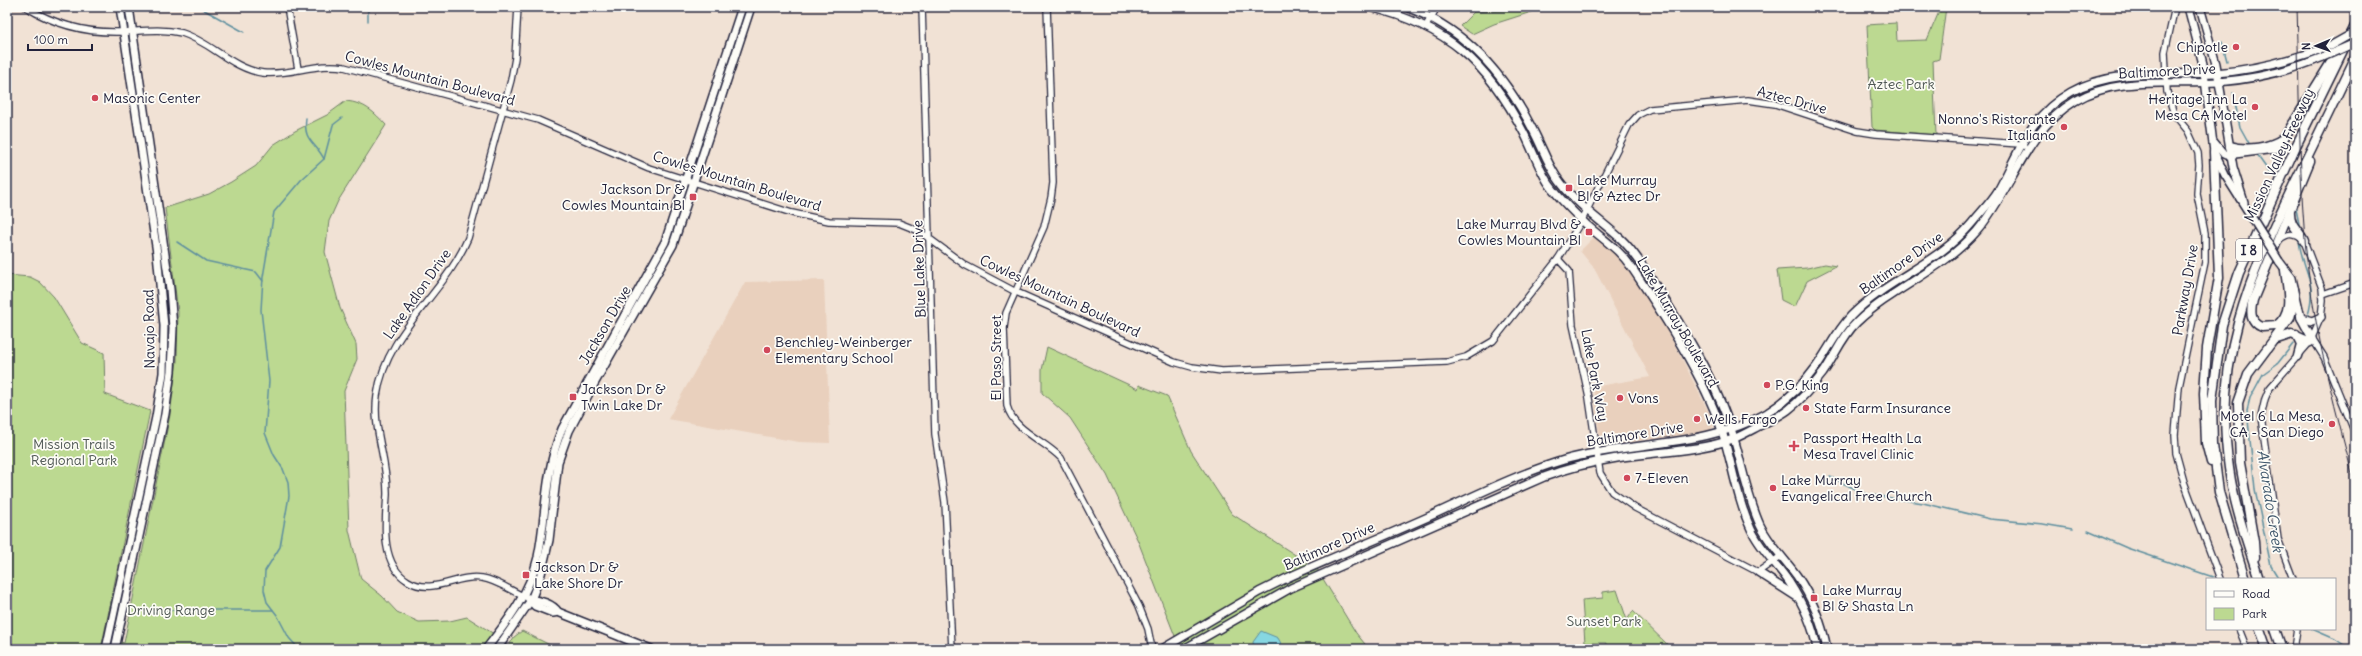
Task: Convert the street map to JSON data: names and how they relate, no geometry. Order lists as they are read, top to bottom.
{
  "streets": {
    "highway": ["Mission Valley Freeway", "I 8"],
    "main road": [
      "Baltimore Drive",
      "Lake Murray Boulevard",
      "Jackson Drive",
      "Navajo Road"
    ],
    "street": [
      "Cowles Mountain Boulevard",
      "Aztec Drive",
      "Blue Lake Drive",
      "Parkway Drive",
      "Lake Adlon Drive",
      "El Paso Street",
      "Lake Park Way"
    ]
  },
  "crossings": [
    ["Baltimore Drive", "Aztec Drive"],
    ["Baltimore Drive", "Parkway Drive"],
    ["Baltimore Drive", "Lake Murray Boulevard"],
    ["Baltimore Drive", "Lake Park Way"],
    ["Cowles Mountain Boulevard", "Aztec Drive"],
    ["Cowles Mountain Boulevard", "Blue Lake Drive"],
    ["Cowles Mountain Boulevard", "Lake Adlon Drive"],
    ["Cowles Mountain Boulevard", "Lake Murray Boulevard"],
    ["Cowles Mountain Boulevard", "Jackson Drive"],
    ["Cowles Mountain Boulevard", "Navajo Road"],
    ["Cowles Mountain Boulevard", "El Paso Street"],
    ["Cowles Mountain Boulevard", "Lake Park Way"],
    ["Aztec Drive", "Lake Murray Boulevard"],
    ["Lake Adlon Drive", "Jackson Drive"]
  ],
  "water": ["Alvarado Creek"],
  "parks": [
    "Aztec Park",
    "Mission Trails Regional Park",
    "Driving Range",
    "Sunset Park"
  ],
  "places": {
    "other": [
      "Chipotle",
      "Masonic Center",
      "Heritage Inn La Mesa CA Motel",
      "Nonno's Ristorante Italiano",
      "Benchley-Weinberger Elementary School",
      "P.G. King",
      "Vons",
      "State Farm Insurance",
      "Wells Fargo",
      "Motel 6 La Mesa, CA - San Diego",
      "7-Eleven",
      "Lake Murray Evangelical Free Church"
    ],
    "transit": [
      "Lake Murray Bl & Aztec Dr",
      "Jackson Dr & Cowles Mountain Bl",
      "Lake Murray Blvd & Cowles Mountain Bl",
      "Jackson Dr & Twin Lake Dr",
      "Jackson Dr & Lake Shore Dr",
      "Lake Murray Bl & Shasta Ln"
    ],
    "health": ["Passport Health La Mesa Travel Clinic"]
  },
  "legend": ["Road", "Park"],
  "scale_bar": "100 m",
  "north": "left"
}
